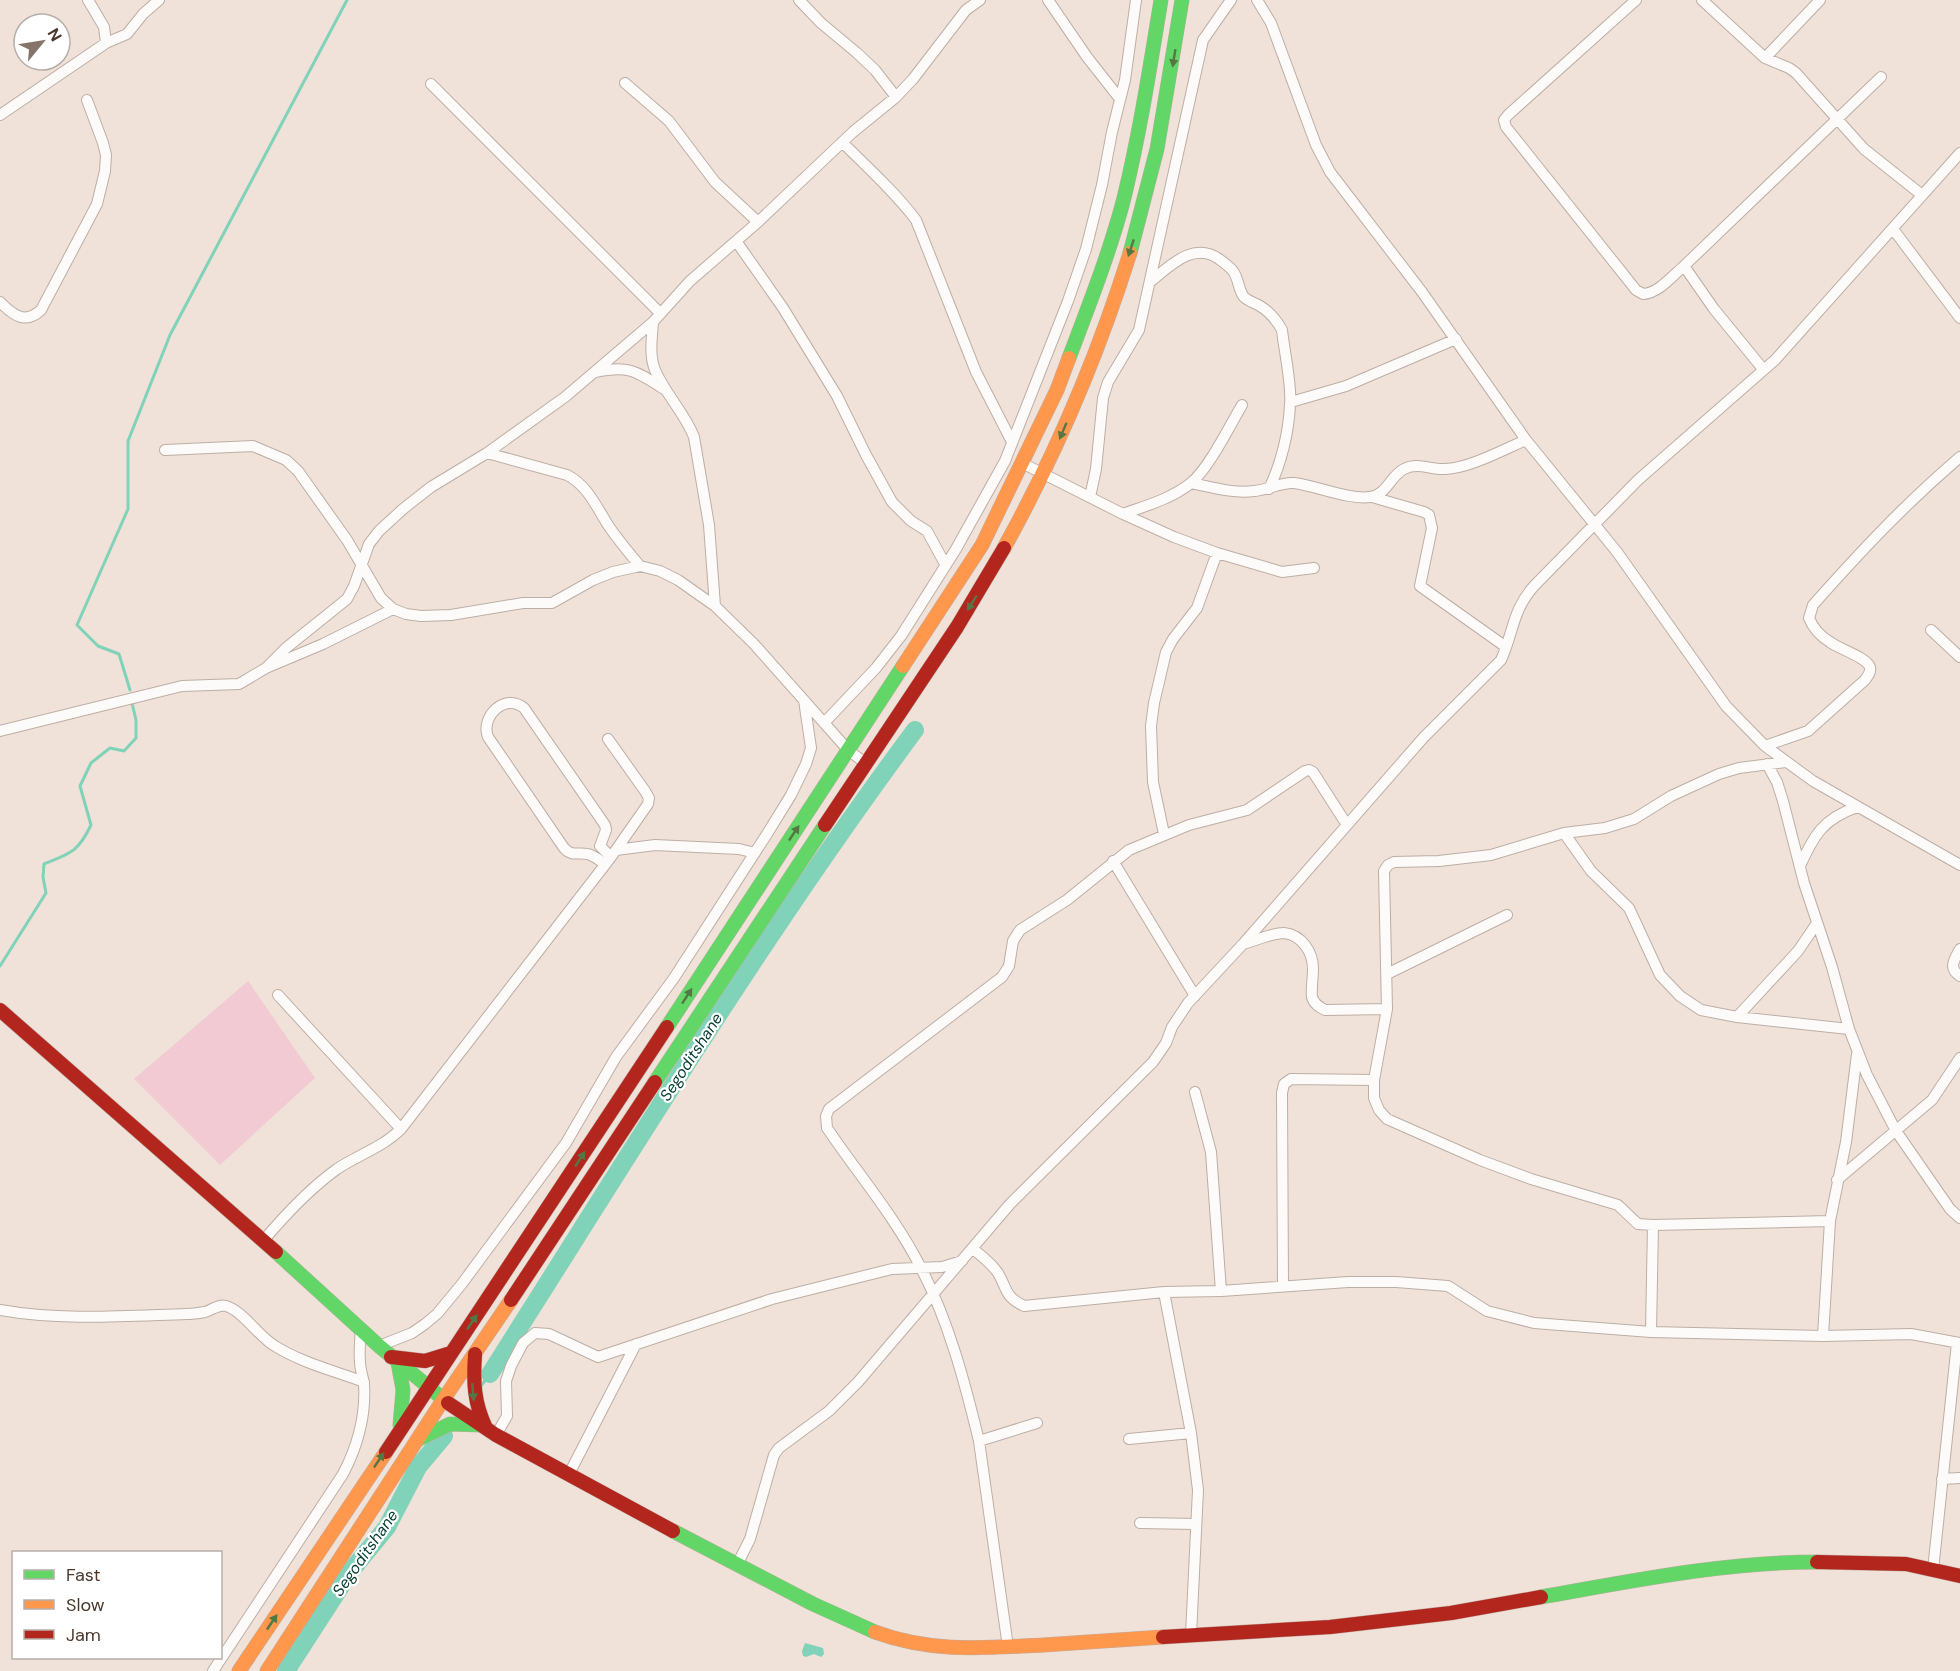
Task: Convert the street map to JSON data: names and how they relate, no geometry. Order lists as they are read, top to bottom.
{
  "water": ["Segoditshane"],
  "legend": ["Fast", "Slow", "Jam"],
  "north": "top right"
}
